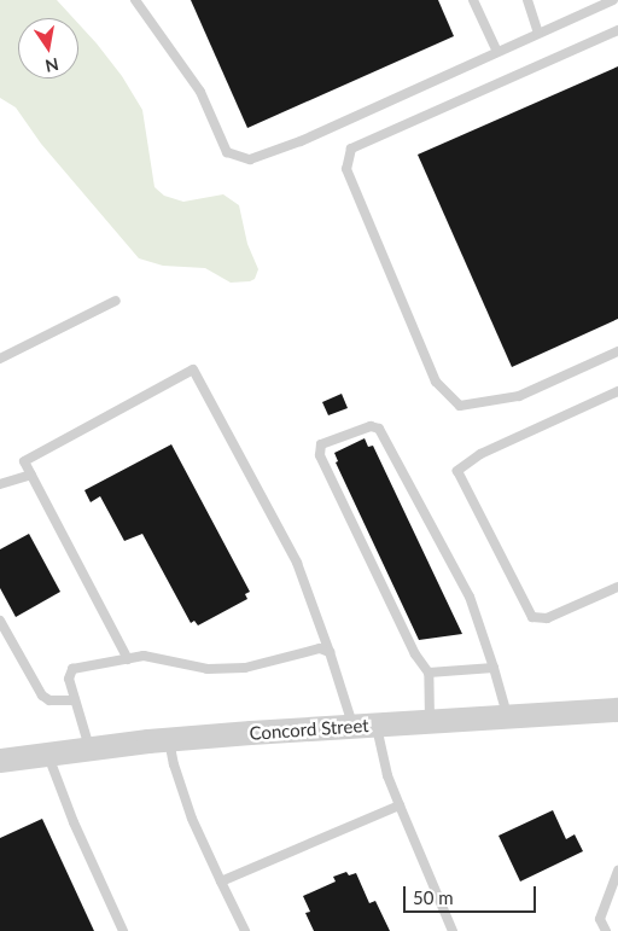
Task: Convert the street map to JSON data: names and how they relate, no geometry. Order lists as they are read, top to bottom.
{
  "streets": {
    "street": ["Concord Street"]
  },
  "scale_bar": "50 m",
  "north": "bottom"
}
